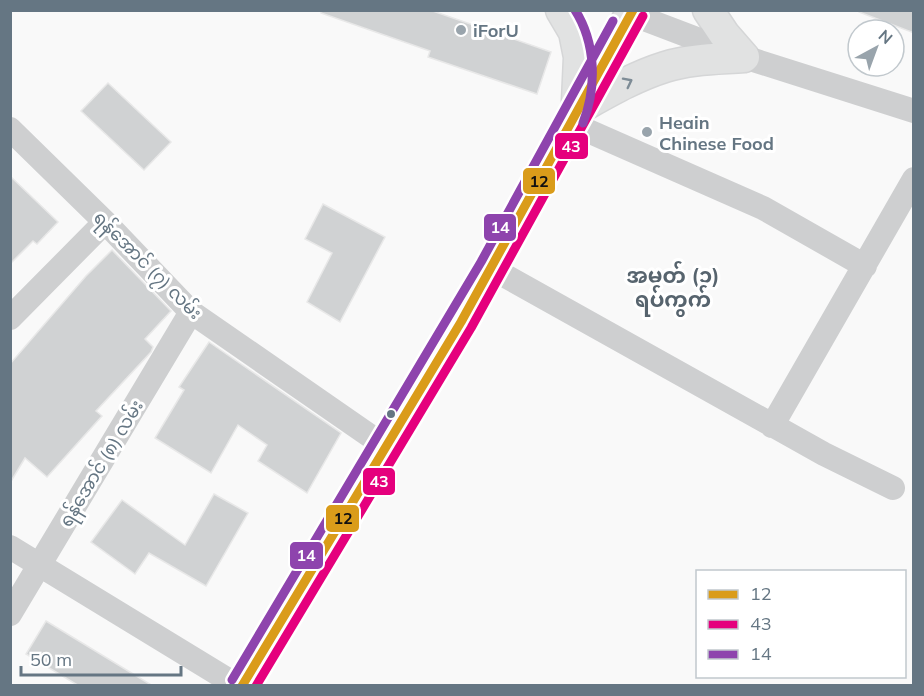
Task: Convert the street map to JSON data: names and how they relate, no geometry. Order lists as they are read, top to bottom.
{
  "streets": {
    "street": ["ရန်အောင် (၇) လမ်း", "ရန်အောင် (၈) လမ်း"]
  },
  "crossings": [
    ["ရန်အောင် (၇) လမ်း", "ရန်အောင် (၈) လမ်း"]
  ],
  "districts": ["အမှတ် (၁) ရပ်ကွက်"],
  "places": ["iForU", "Heain Chinese Food"],
  "lines": ["transit line 12", "transit line 14", "transit line 43"],
  "legend": ["12", "43", "14"],
  "scale_bar": "50 m",
  "north": "top right"
}
